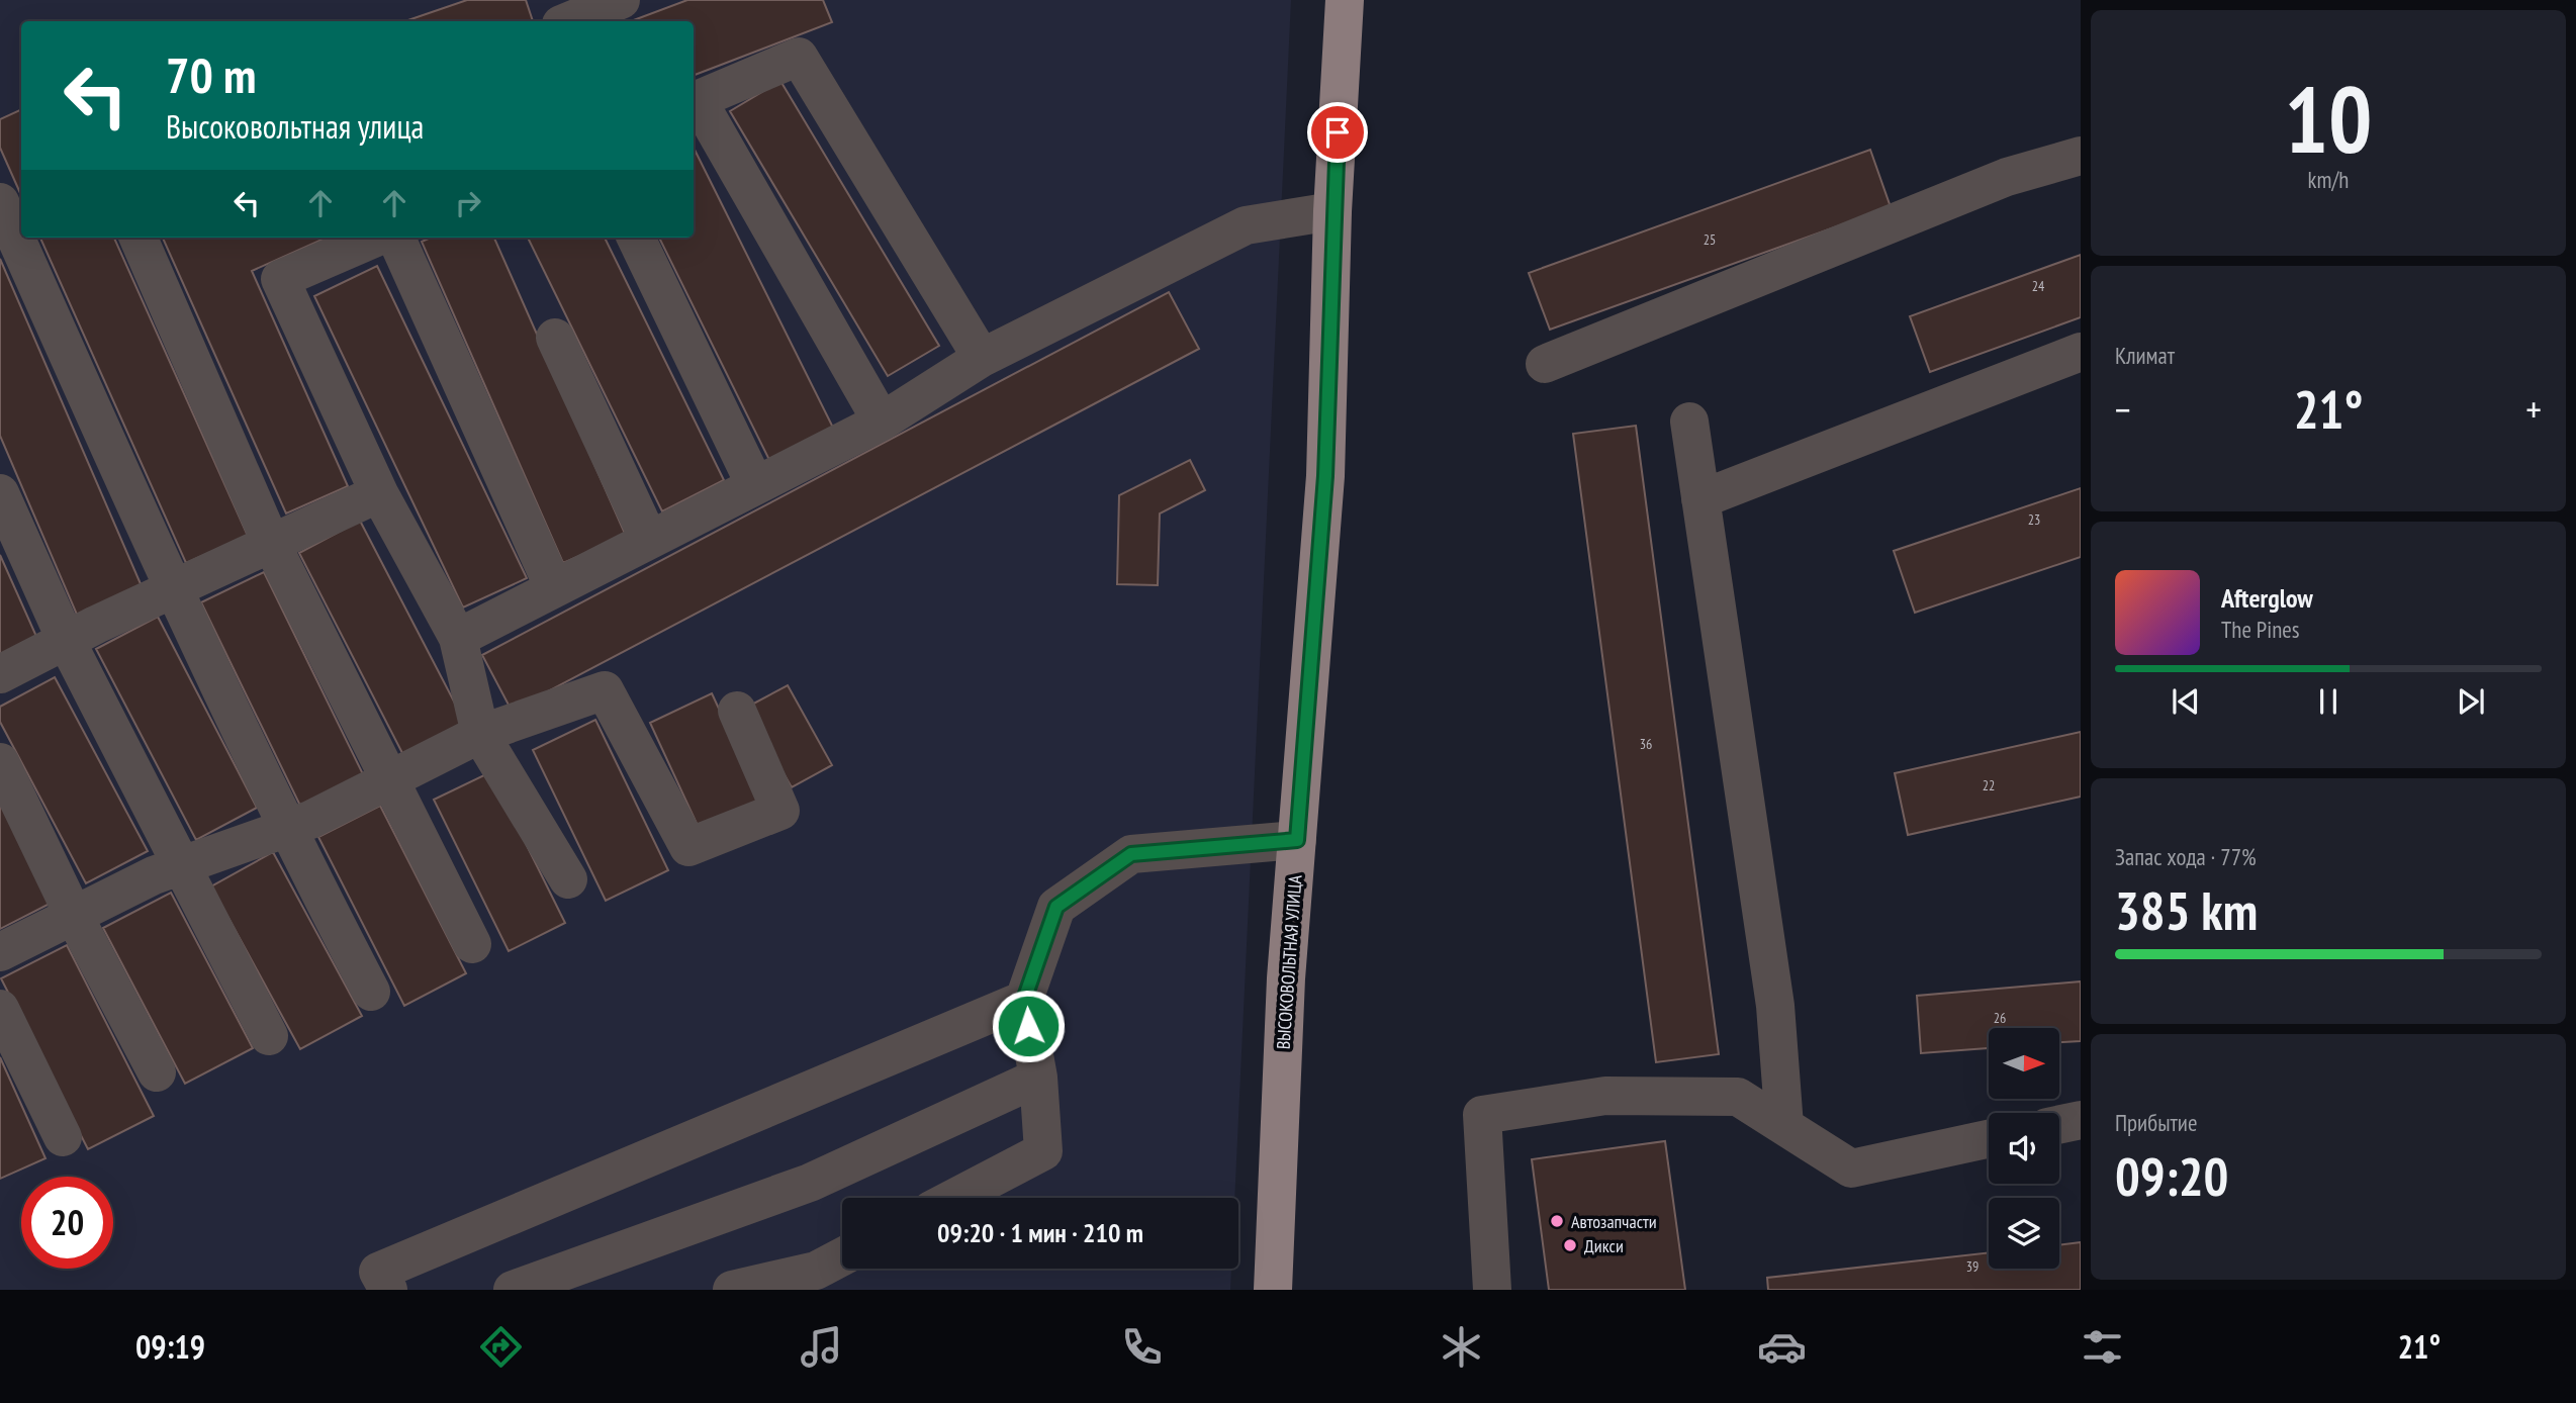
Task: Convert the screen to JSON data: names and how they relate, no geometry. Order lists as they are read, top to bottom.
{
  "streets": {
    "main road": ["ВЫСОКОВОЛЬТНАЯ УЛИЦА"]
  },
  "places": ["Автозапчасти", "Дикси"],
  "house_numbers": [
    "25",
    "24",
    "23",
    "36",
    "22",
    "26",
    "39"
  ],
  "north": "right",
  "page": {
    "tile": [
      ["10", "km/h"],
      "Климат",
      ["Запас хода · 77%", "385 km"],
      ["Прибытие", "09:20"]
    ],
    "turn": ["70 m", "Высоковольтная улица"],
    "heat": ["−", "21°", "+"],
    "song": ["Afterglow", "The Pines"],
    "limit": "20",
    "trip": "09:20 · 1 мин · 210 m",
    "tabs": ["09:19", "21°"]
  }
}
